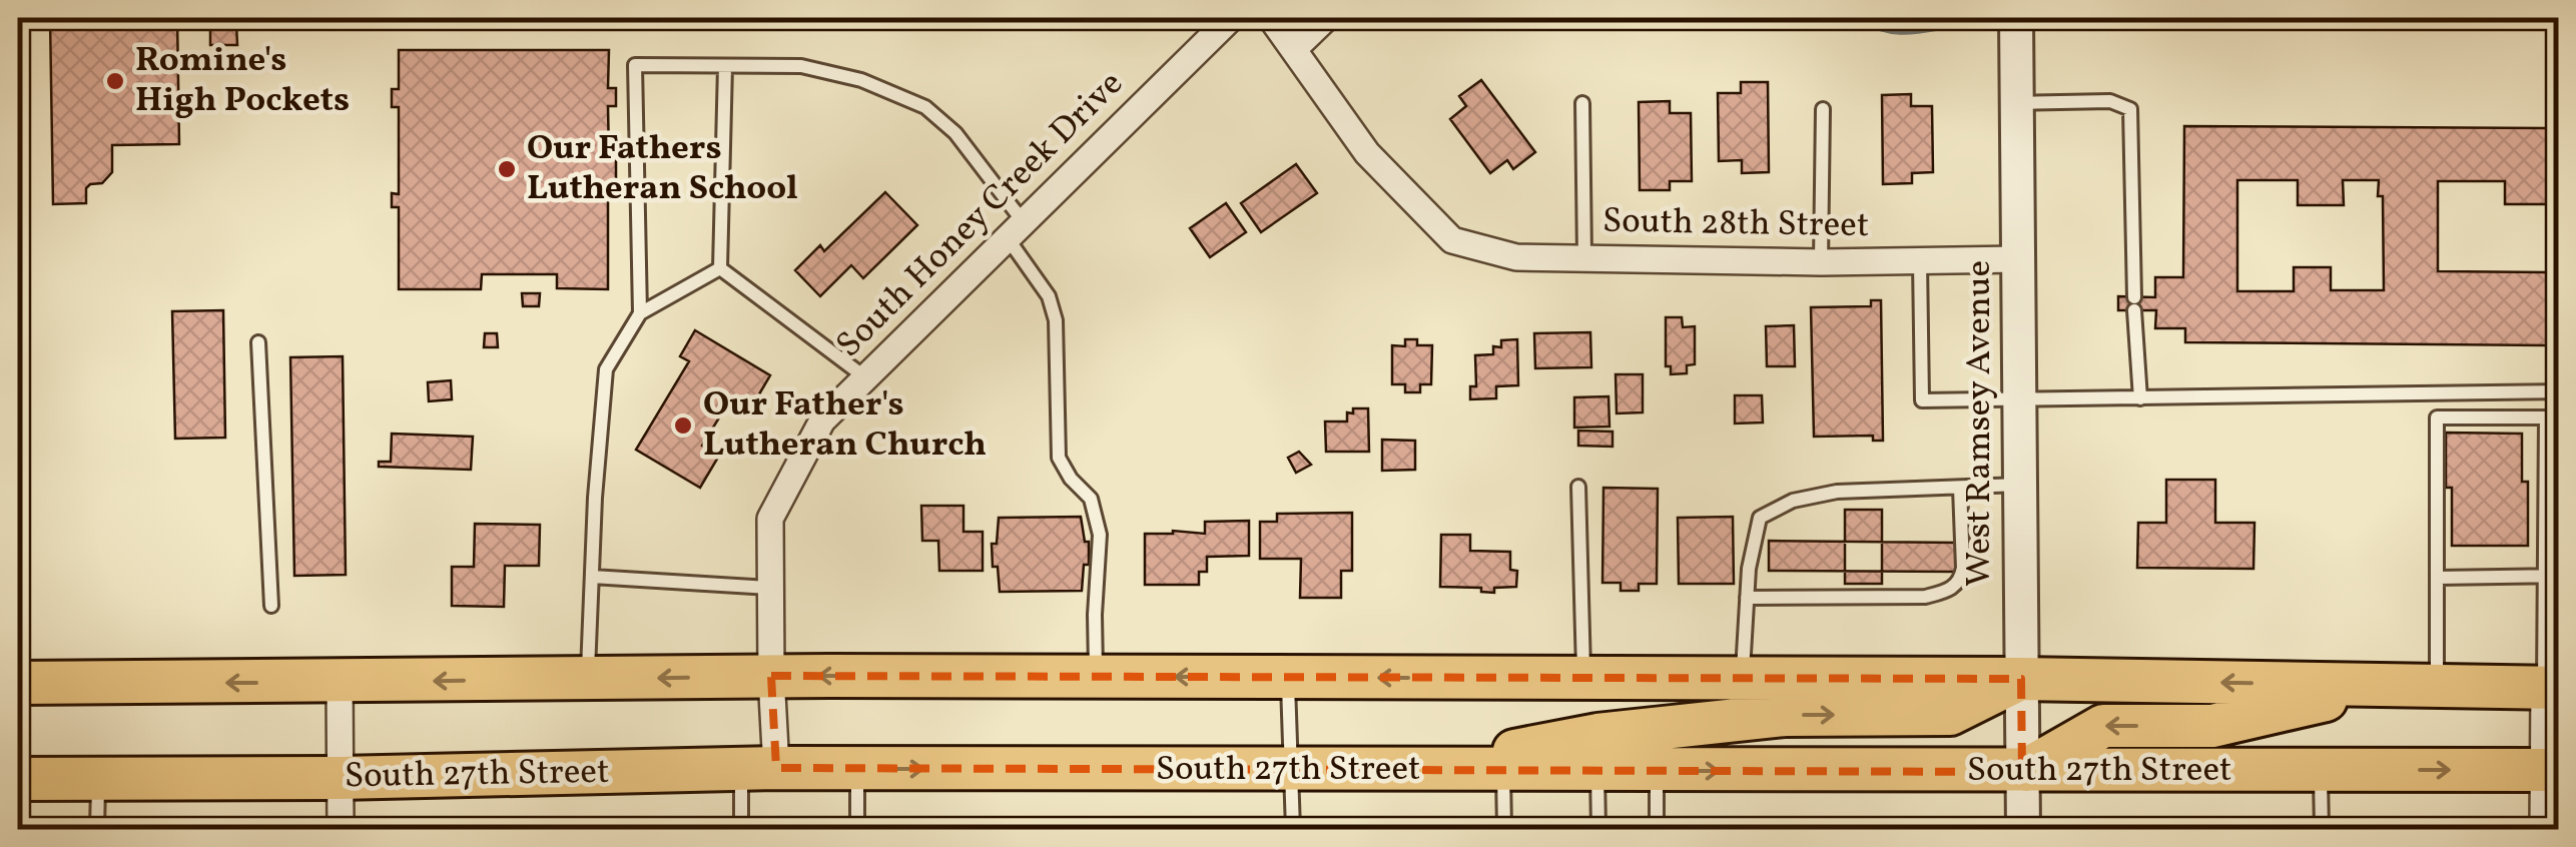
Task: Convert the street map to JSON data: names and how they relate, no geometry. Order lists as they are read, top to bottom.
{
  "streets": {
    "main road": ["South 27th Street"],
    "street": ["South Honey Creek Drive", "South 28th Street", "West Ramsey Avenue"]
  },
  "crossings": [
    ["South Honey Creek Drive", "South 27th Street"],
    ["South 28th Street", "West Ramsey Avenue"],
    ["West Ramsey Avenue", "South 27th Street"]
  ],
  "places": ["Romine's High Pockets", "Our Fathers Lutheran School", "Our Father's Lutheran Church"]
}
